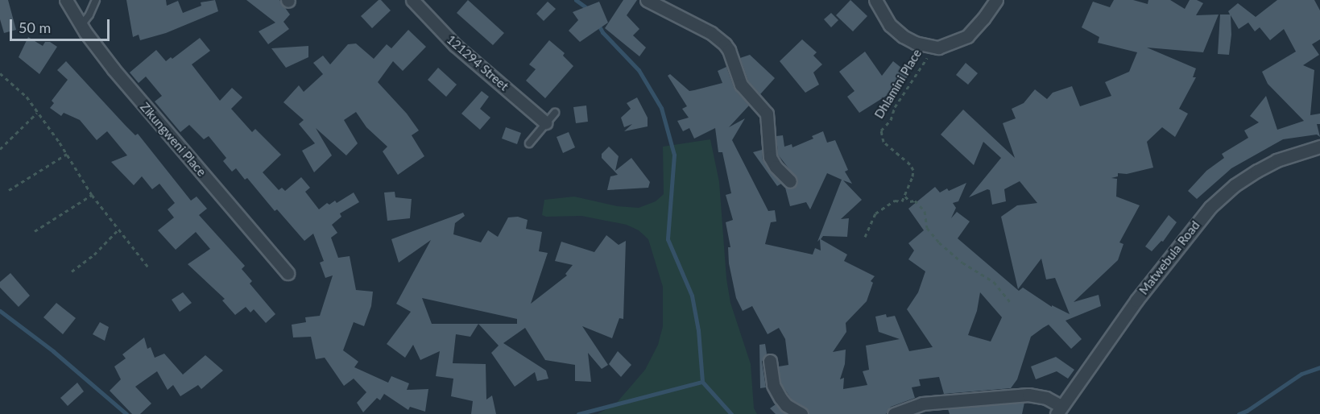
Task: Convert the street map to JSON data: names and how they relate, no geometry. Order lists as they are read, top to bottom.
{
  "streets": {
    "street": ["121294 Street", "Zikungweni Place", "Matwebula Road"],
    "path": ["Dhlamini Place"]
  },
  "scale_bar": "50 m"
}
